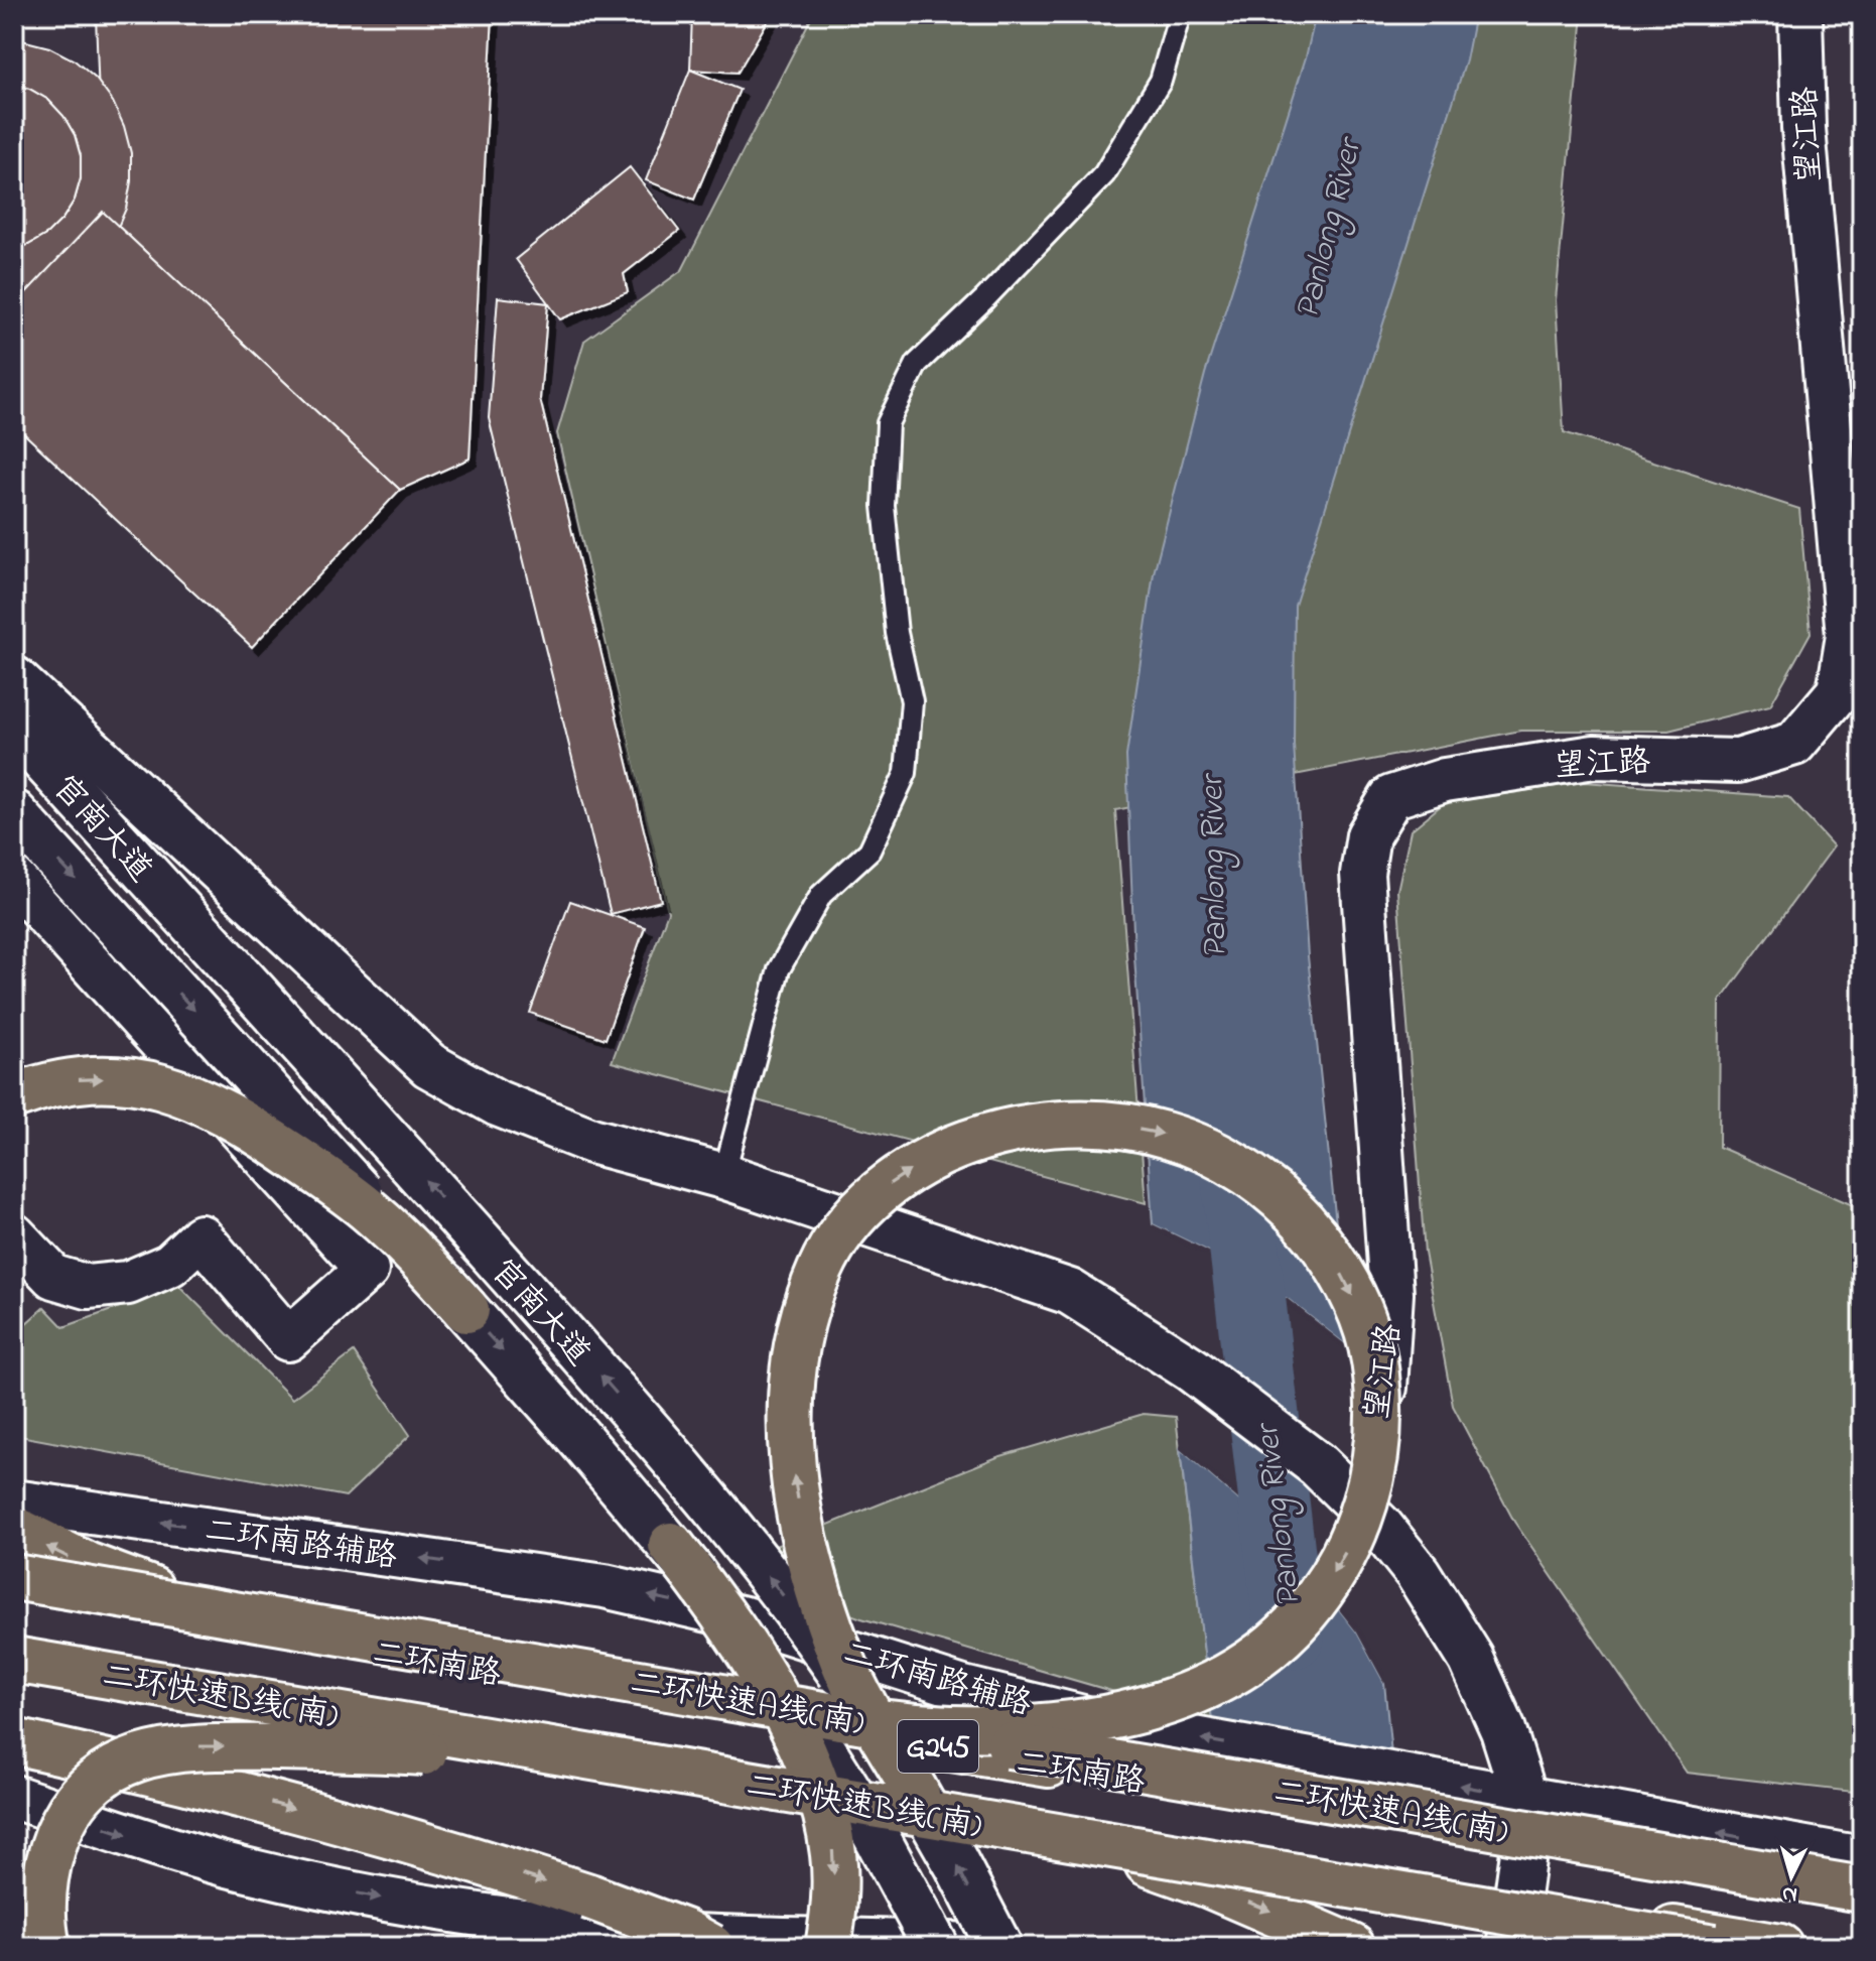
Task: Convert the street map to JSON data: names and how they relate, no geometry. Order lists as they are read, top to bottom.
{
  "streets": {
    "main road": [
      "官南大道",
      "二环南路",
      "二环快速B线(南)",
      "二环快速A线(南)",
      "G245"
    ],
    "street": ["望江路", "二环南路辅路"]
  },
  "crossings": [
    ["官南大道", "二环快速B线(南)"]
  ],
  "water": ["Panlong River"],
  "north": "bottom"
}
